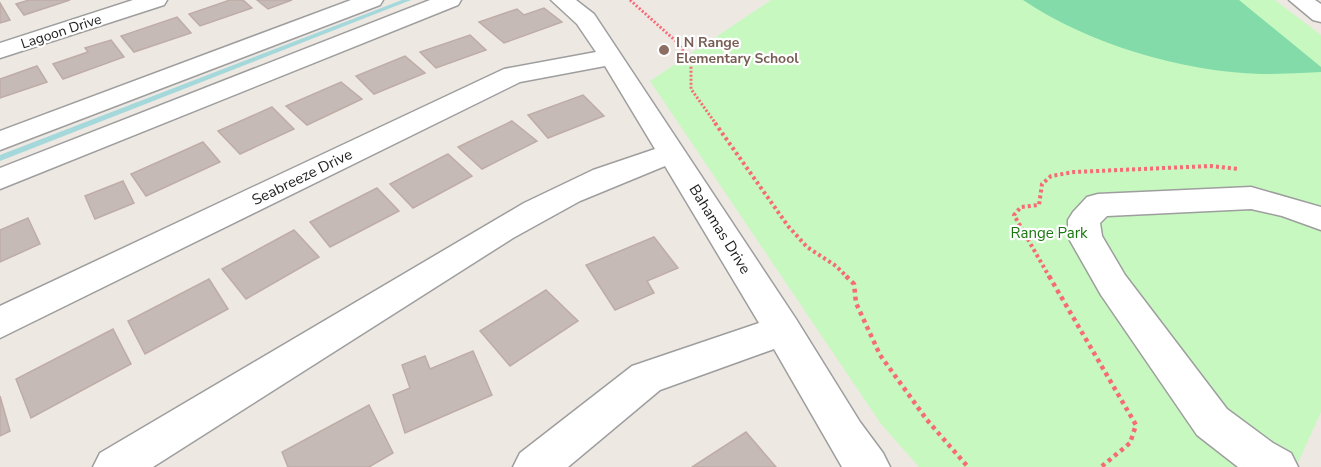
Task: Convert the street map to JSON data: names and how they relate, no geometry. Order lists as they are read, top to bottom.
{
  "streets": {
    "street": ["Lagoon Drive", "Seabreeze Drive", "Bahamas Drive"]
  },
  "crossings": [
    ["Seabreeze Drive", "Bahamas Drive"]
  ],
  "parks": ["Range Park"],
  "places": ["I N Range Elementary School"]
}
